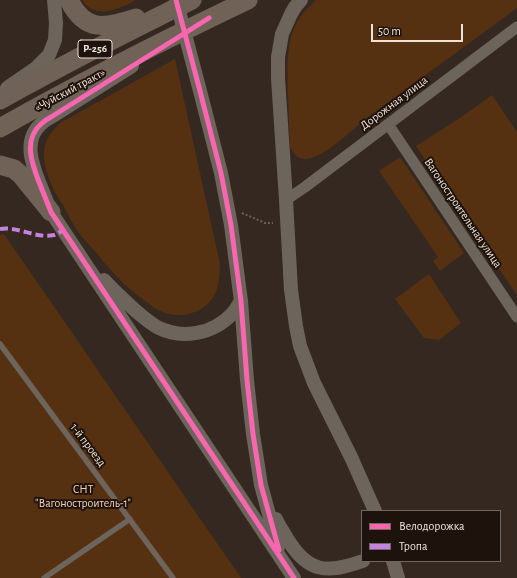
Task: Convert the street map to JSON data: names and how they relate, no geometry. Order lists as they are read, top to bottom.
{
  "streets": {
    "highway": ["Р-256", "«Чуйский тракт»"],
    "street": ["Дорожная улица", "Вагоностроительная улица"],
    "lane": ["1-й проезд"]
  },
  "crossings": [
    ["Дорожная улица", "Вагоностроительная улица"]
  ],
  "parks": ["СНТ \"Вагоностроитель-1\""],
  "legend": ["Велодорожка", "Тропа"],
  "scale_bar": "50 m"
}
